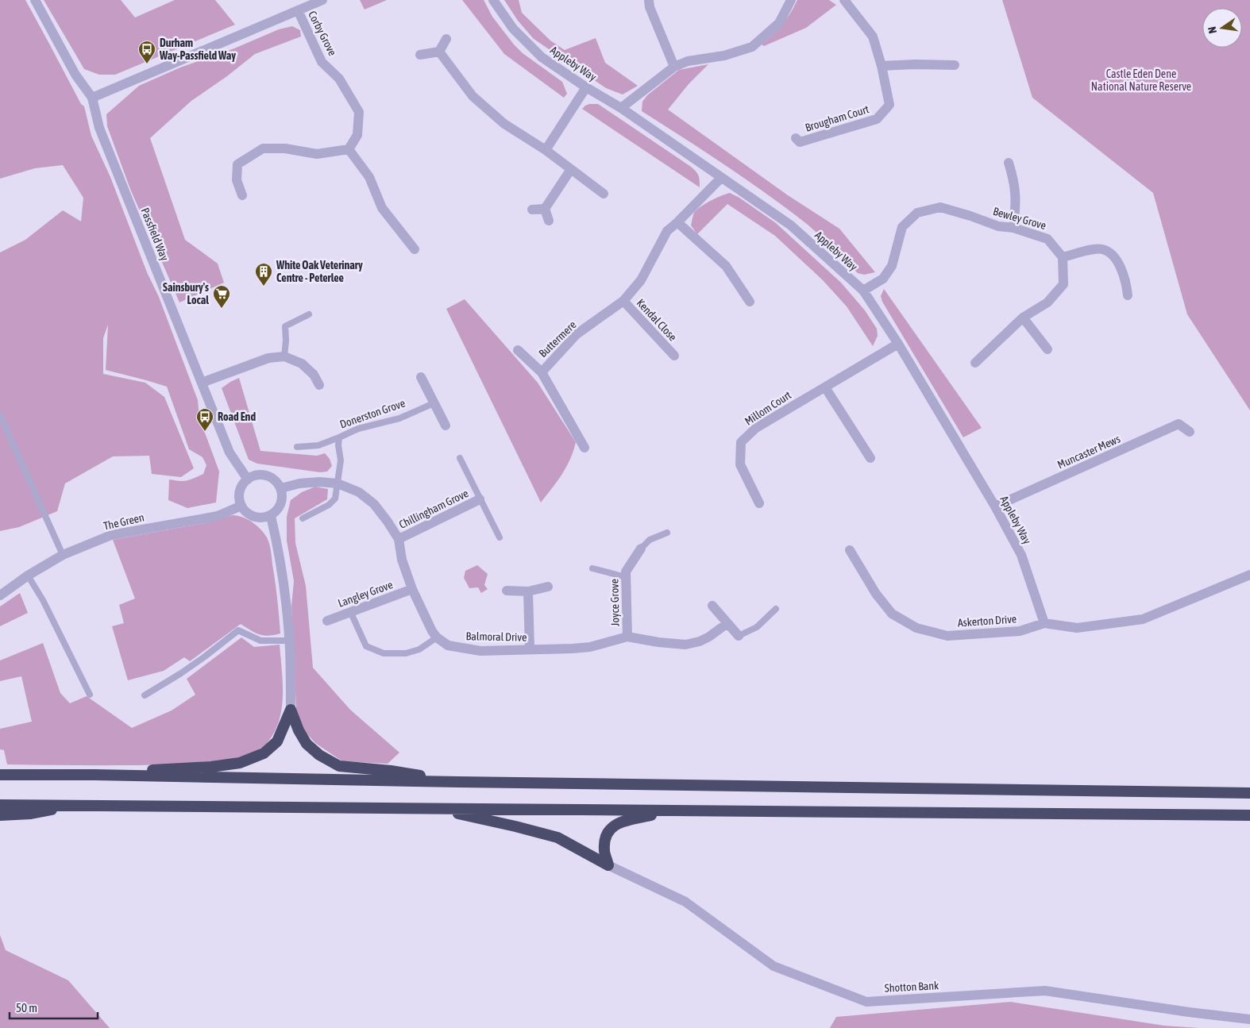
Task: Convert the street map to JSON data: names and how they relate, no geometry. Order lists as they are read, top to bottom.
{
  "streets": {
    "street": [
      "Corby Grove",
      "Appleby Way",
      "Brougham Court",
      "Bewley Grove",
      "Passfield Way",
      "Kendal Close",
      "Buttermere",
      "Millom Court",
      "Muncaster Mews",
      "Chillingham Grove",
      "The Green",
      "Langley Grove",
      "Joyce Grove",
      "Askerton Drive",
      "Balmoral Drive",
      "Shotton Bank"
    ],
    "lane": ["Donerston Grove"]
  },
  "crossings": [
    ["Appleby Way", "Bewley Grove"],
    ["Appleby Way", "Kendal Close"],
    ["Appleby Way", "Millom Court"],
    ["Appleby Way", "Muncaster Mews"],
    ["Appleby Way", "Askerton Drive"],
    ["Passfield Way", "The Green"],
    ["Kendal Close", "Buttermere"],
    ["Joyce Grove", "Balmoral Drive"]
  ],
  "parks": ["Castle Eden Dene National Nature Reserve"],
  "places": {
    "bus stop": ["Durham Way-Passfield Way", "Road End"],
    "building": ["White Oak Veterinary Centre - Peterlee"],
    "supermarket": ["Sainsbury's Local"]
  },
  "scale_bar": "50 m",
  "north": "left"
}
